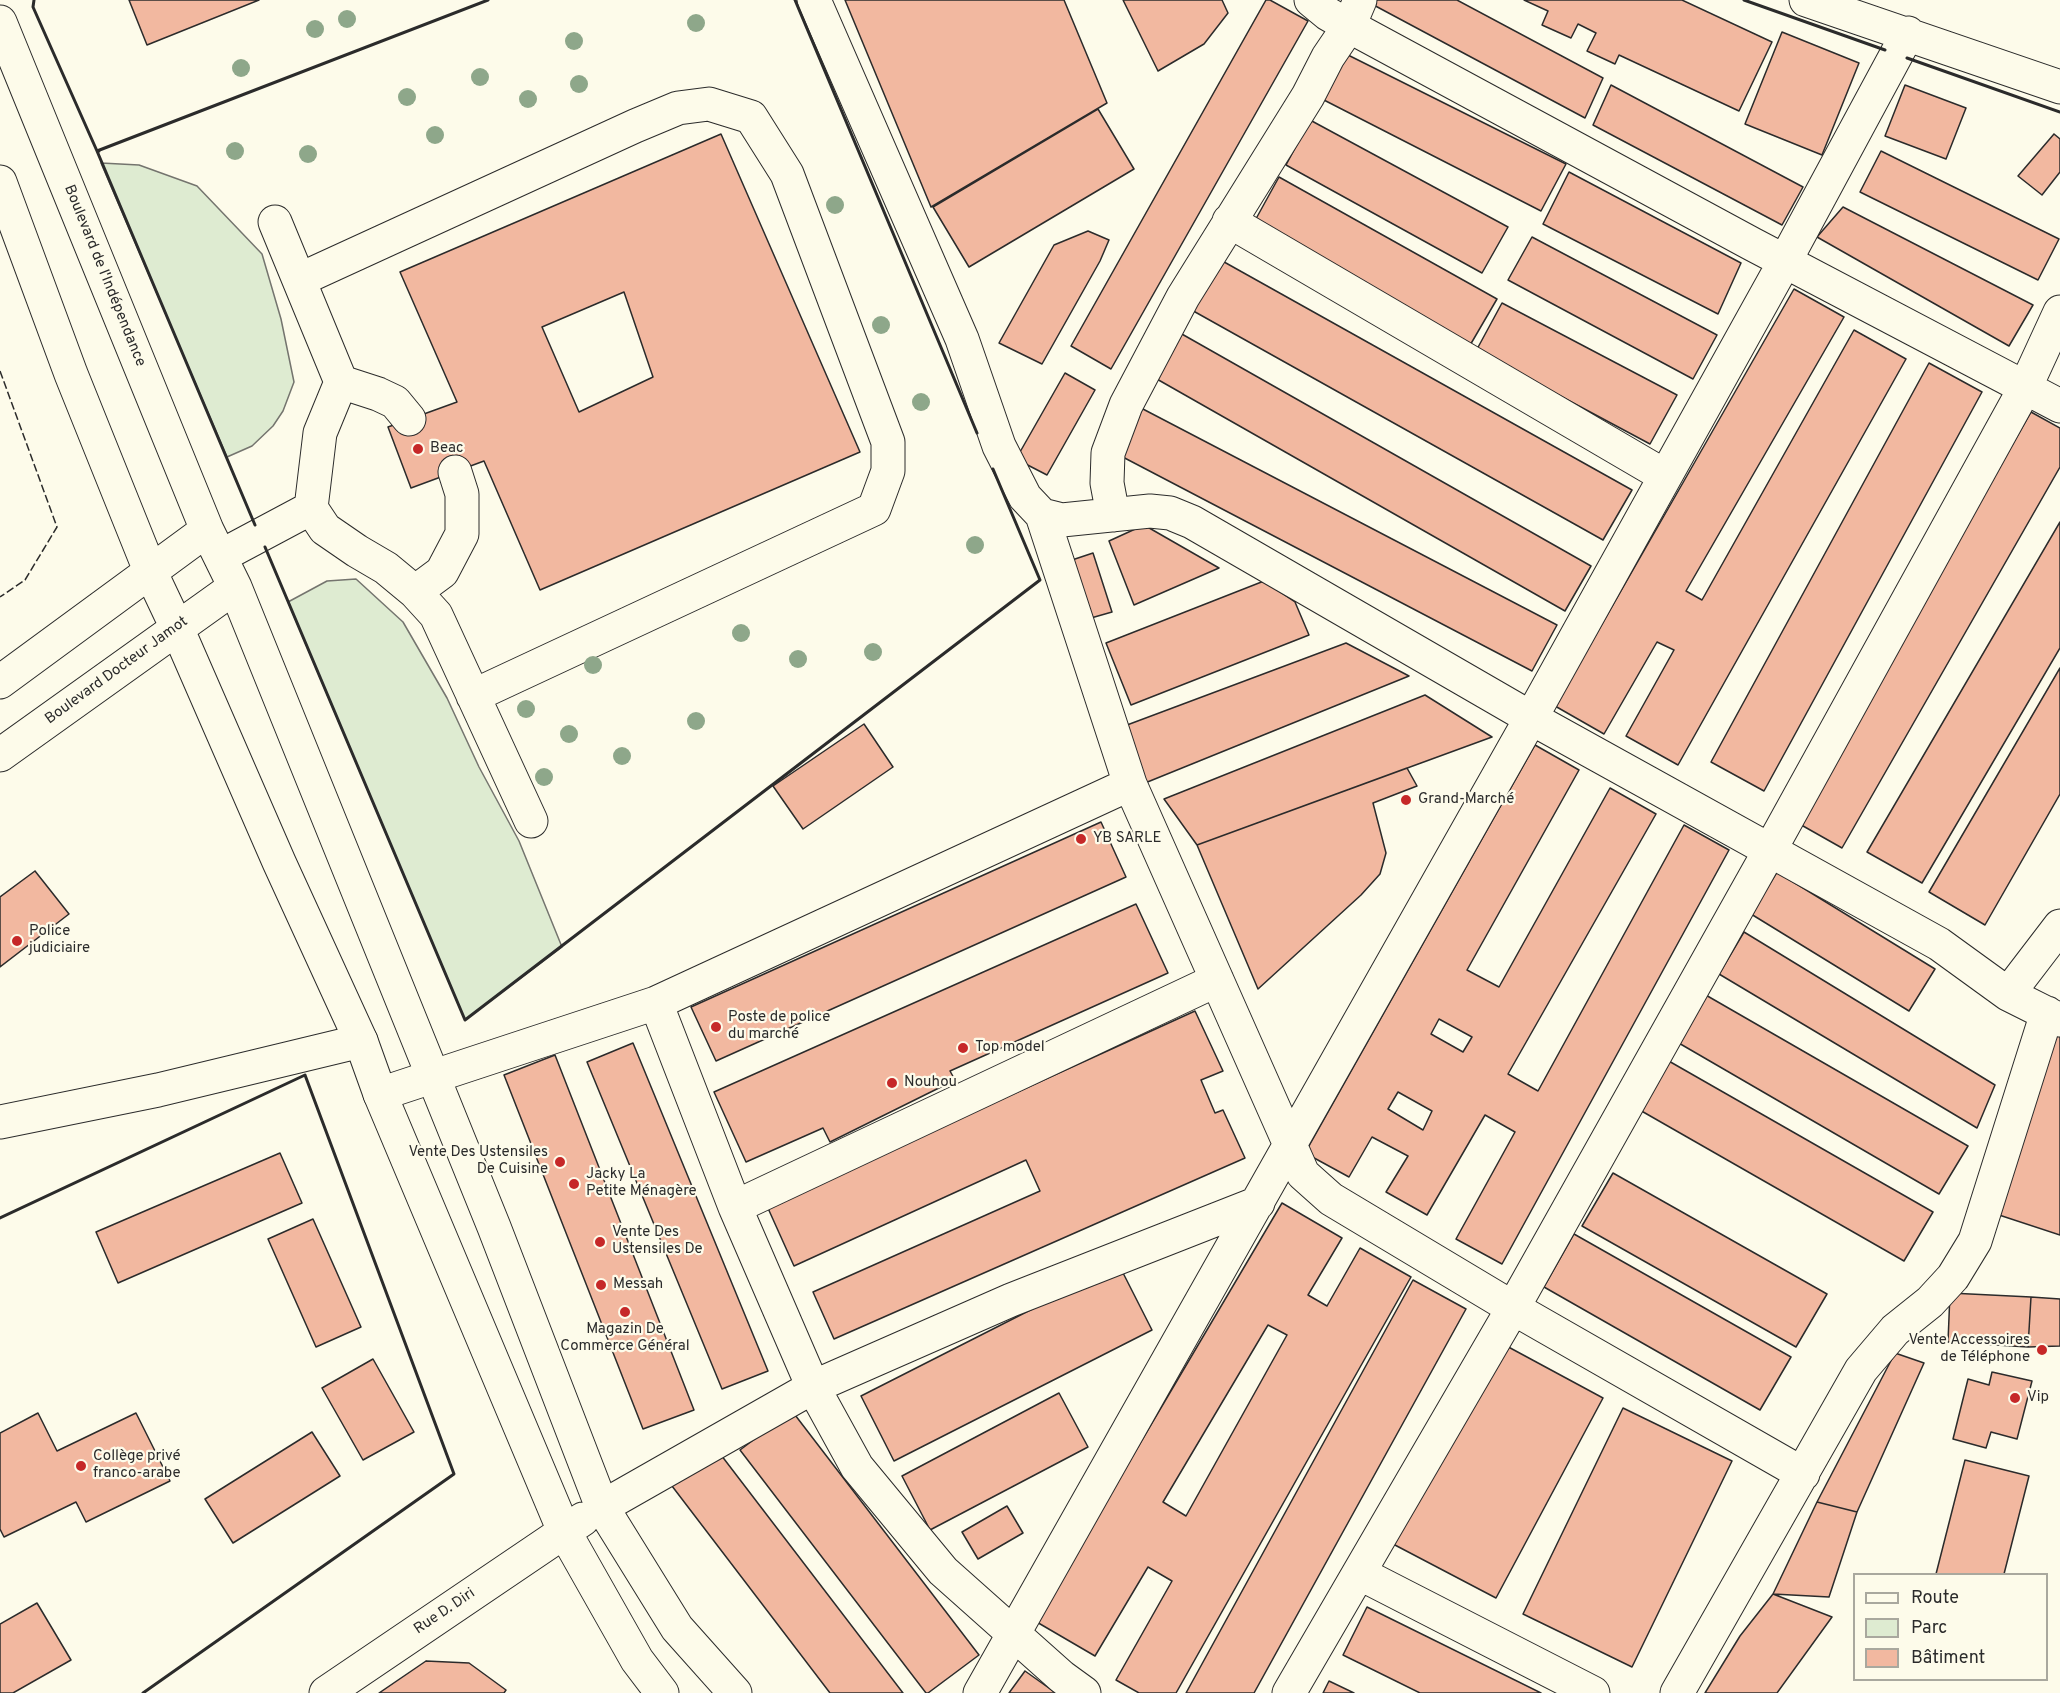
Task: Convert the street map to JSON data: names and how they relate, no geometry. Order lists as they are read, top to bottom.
{
  "streets": {
    "street": ["Boulevard de l'Indépendance", "Boulevard Docteur Jamot", "Rue D. Diri"]
  },
  "crossings": [
    ["Boulevard de l'Indépendance", "Boulevard Docteur Jamot"],
    ["Boulevard de l'Indépendance", "Rue D. Diri"]
  ],
  "places": [
    "Beac",
    "Grand-Marché",
    "YB SARLE",
    "Police judiciaire",
    "Poste de police du marché",
    "Top model",
    "Nouhou",
    "Vente Des Ustensiles De Cuisine",
    "Jacky La Petite Ménagère",
    "Vente Des Ustensiles De",
    "Messah",
    "Magazin De Commerce Général",
    "Vente Accessoires de Téléphone",
    "Vip",
    "Collège privé franco-arabe"
  ],
  "legend": ["Route", "Parc", "Bâtiment"]
}
